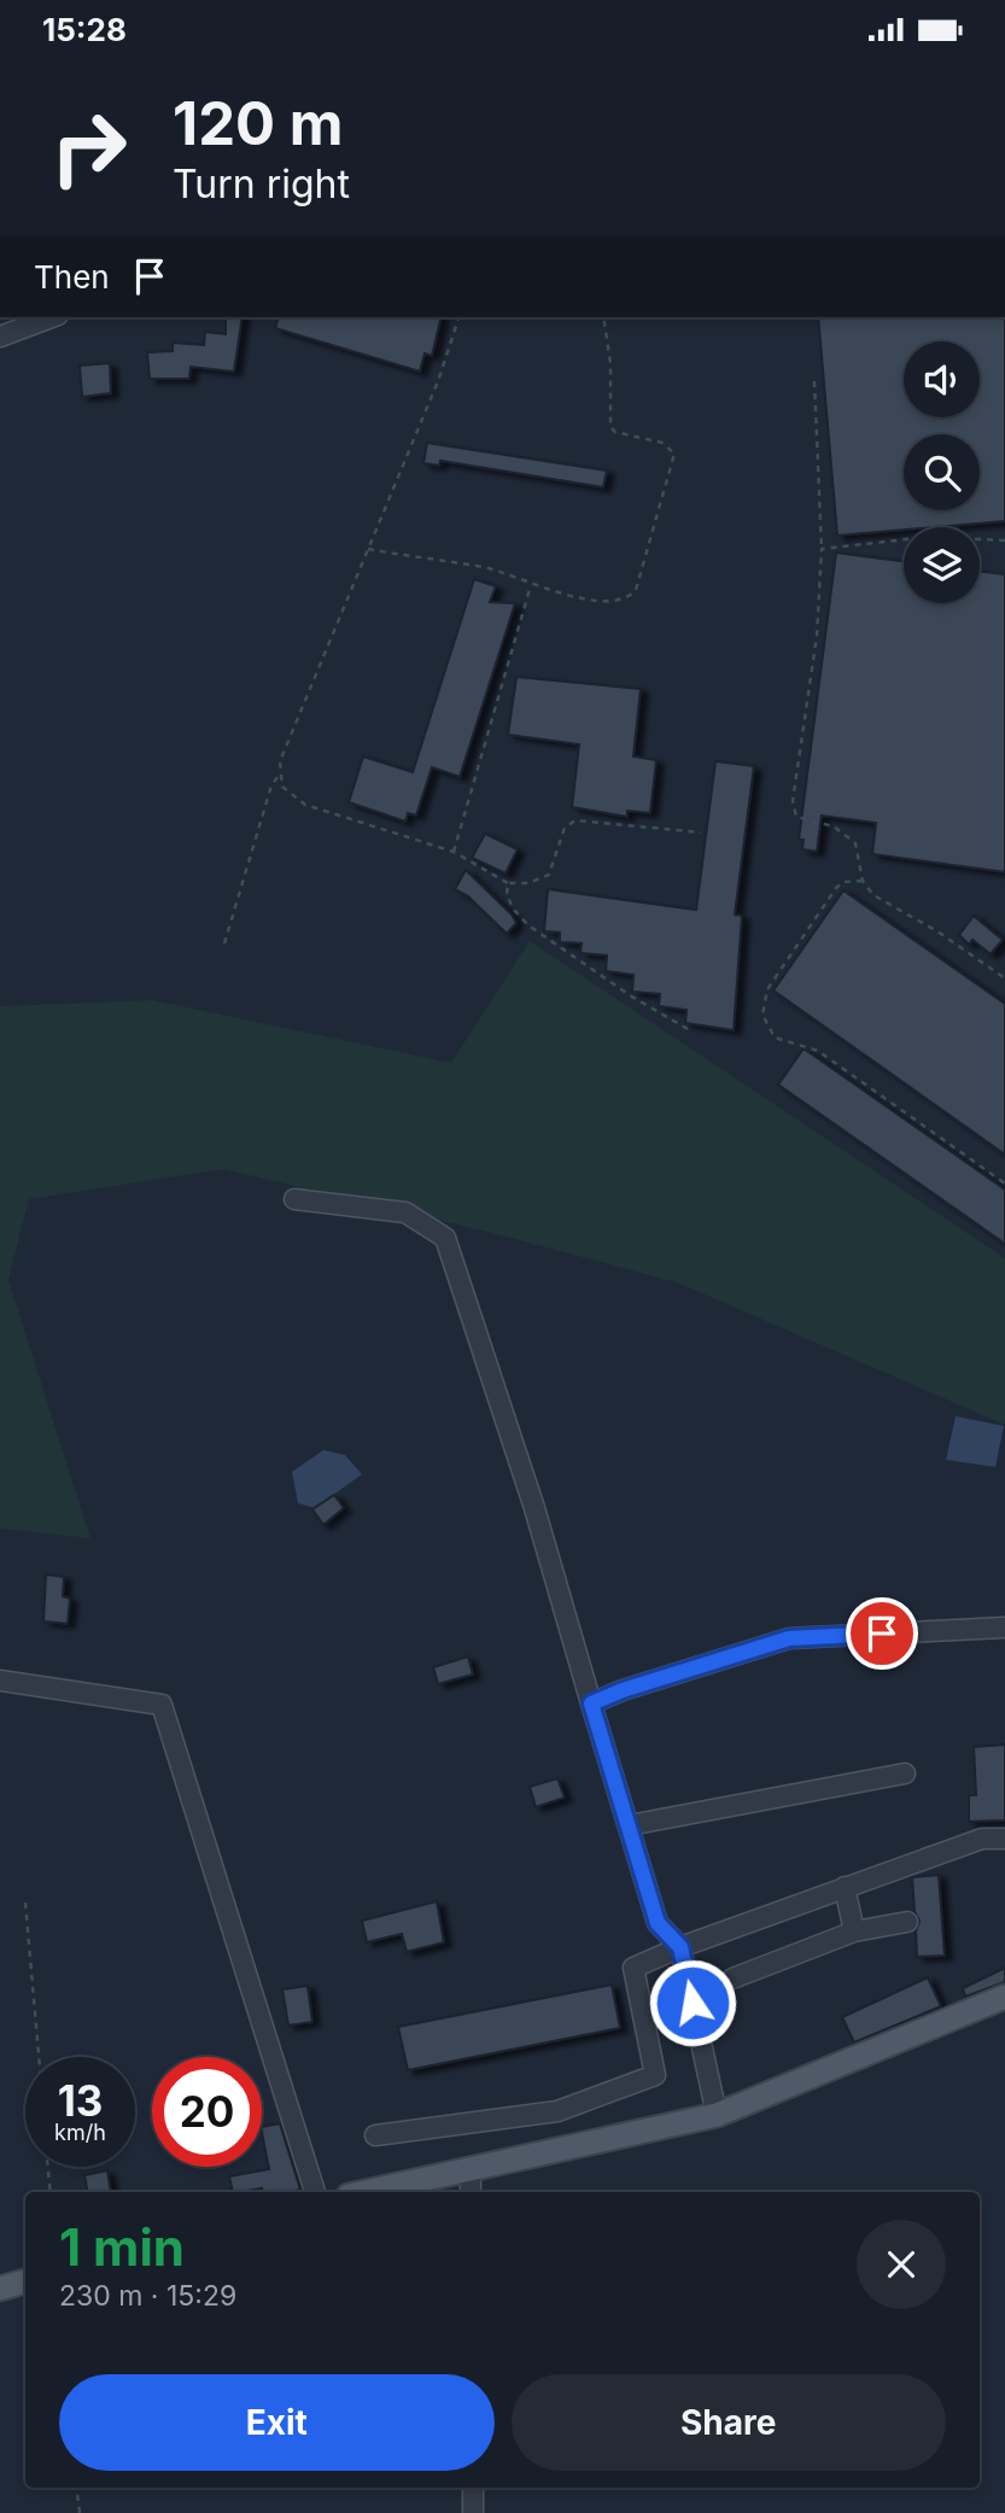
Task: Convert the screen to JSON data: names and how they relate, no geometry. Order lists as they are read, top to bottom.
{
  "page": {
    "status": "15:28",
    "turn": ["120 m", "Turn right"],
    "then": "Then",
    "speed": "13 km/h",
    "limit": "20",
    "heading": ["1 min", "230 m · 15:29"],
    "buttons": ["Exit", "Share"]
  }
}
